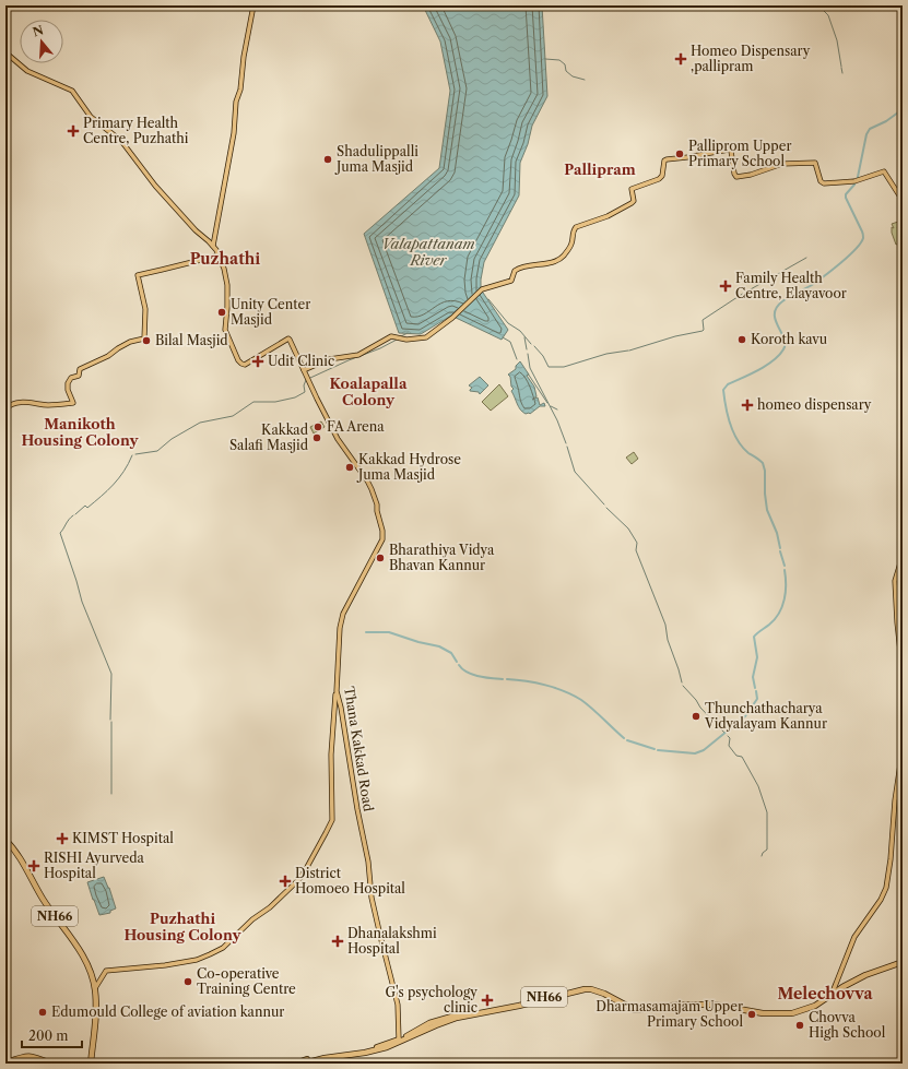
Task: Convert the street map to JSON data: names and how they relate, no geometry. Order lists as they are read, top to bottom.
{
  "streets": {
    "highway": ["NH66"],
    "main road": ["Thana Kakkad Road"]
  },
  "crossings": [
    ["Thana Kakkad Road", "NH66"]
  ],
  "districts": [
    "Pallipram",
    "Puzhathi",
    "Koalapalla Colony",
    "Manikoth Housing Colony",
    "Puzhathi Housing Colony",
    "Melechovva"
  ],
  "water": ["Valapattanam River"],
  "places": {
    "health": [
      "Homeo Dispensary ,pallipram",
      "Primary Health Centre, Puzhathi",
      "Family Health Centre, Elayavoor",
      "Udit Clinic",
      "homeo dispensary",
      "KIMST Hospital",
      "RISHI Ayurveda Hospital",
      "District Homoeo Hospital",
      "Dhanalakshmi Hospital",
      "G's psychology clinic"
    ],
    "other": [
      "Palliprom Upper Primary School",
      "Shadulippalli Juma Masjid",
      "Unity Center Masjid",
      "Koroth kavu",
      "Bilal Masjid",
      "FA Arena",
      "Kakkad Salafi Masjid",
      "Kakkad Hydrose Juma Masjid",
      "Bharathiya Vidya Bhavan Kannur",
      "Thunchathacharya Vidyalayam Kannur",
      "Co-operative Training Centre",
      "Edumould College of aviation kannur",
      "Dharmasamajam Upper Primary School",
      "Chovva High School"
    ]
  },
  "scale_bar": "200 m",
  "north": "top"
}
